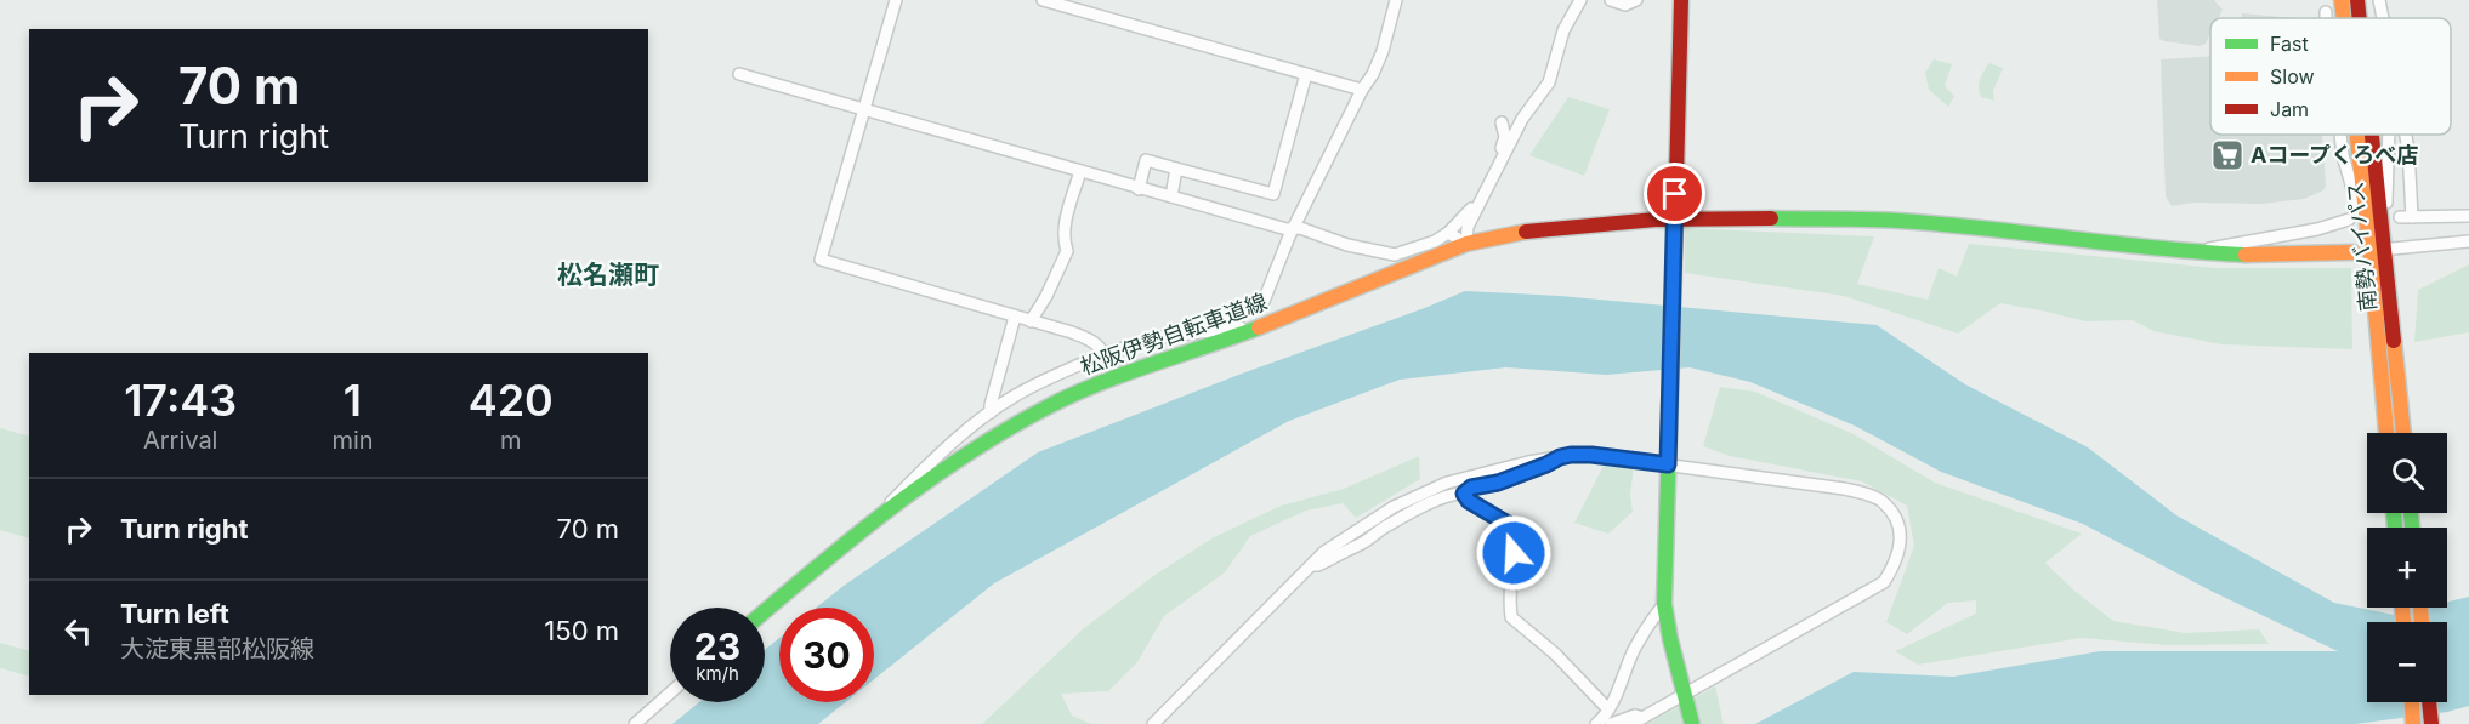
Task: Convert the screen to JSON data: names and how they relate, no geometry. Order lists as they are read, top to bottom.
{
  "streets": {
    "main road": ["南勢バイパス", "松阪伊勢自転車道線"]
  },
  "districts": ["松名瀬町"],
  "places": {
    "supermarket": ["Aコープくろべ店"]
  },
  "legend": ["Fast", "Slow", "Jam"],
  "page": {
    "turn": ["70 m", "Turn right"],
    "eta": [
      "17:43",
      "Arrival",
      "1",
      "min",
      "420",
      "m"
    ],
    "map_buttons": ["+", "−"],
    "list": [
      {
        "name": "Turn right",
        "value": "70 m"
      },
      {
        "name": "Turn left",
        "note": "大淀東黒部松阪線",
        "value": "150 m"
      }
    ],
    "speed": "23 km/h",
    "limit": "30"
  }
}
